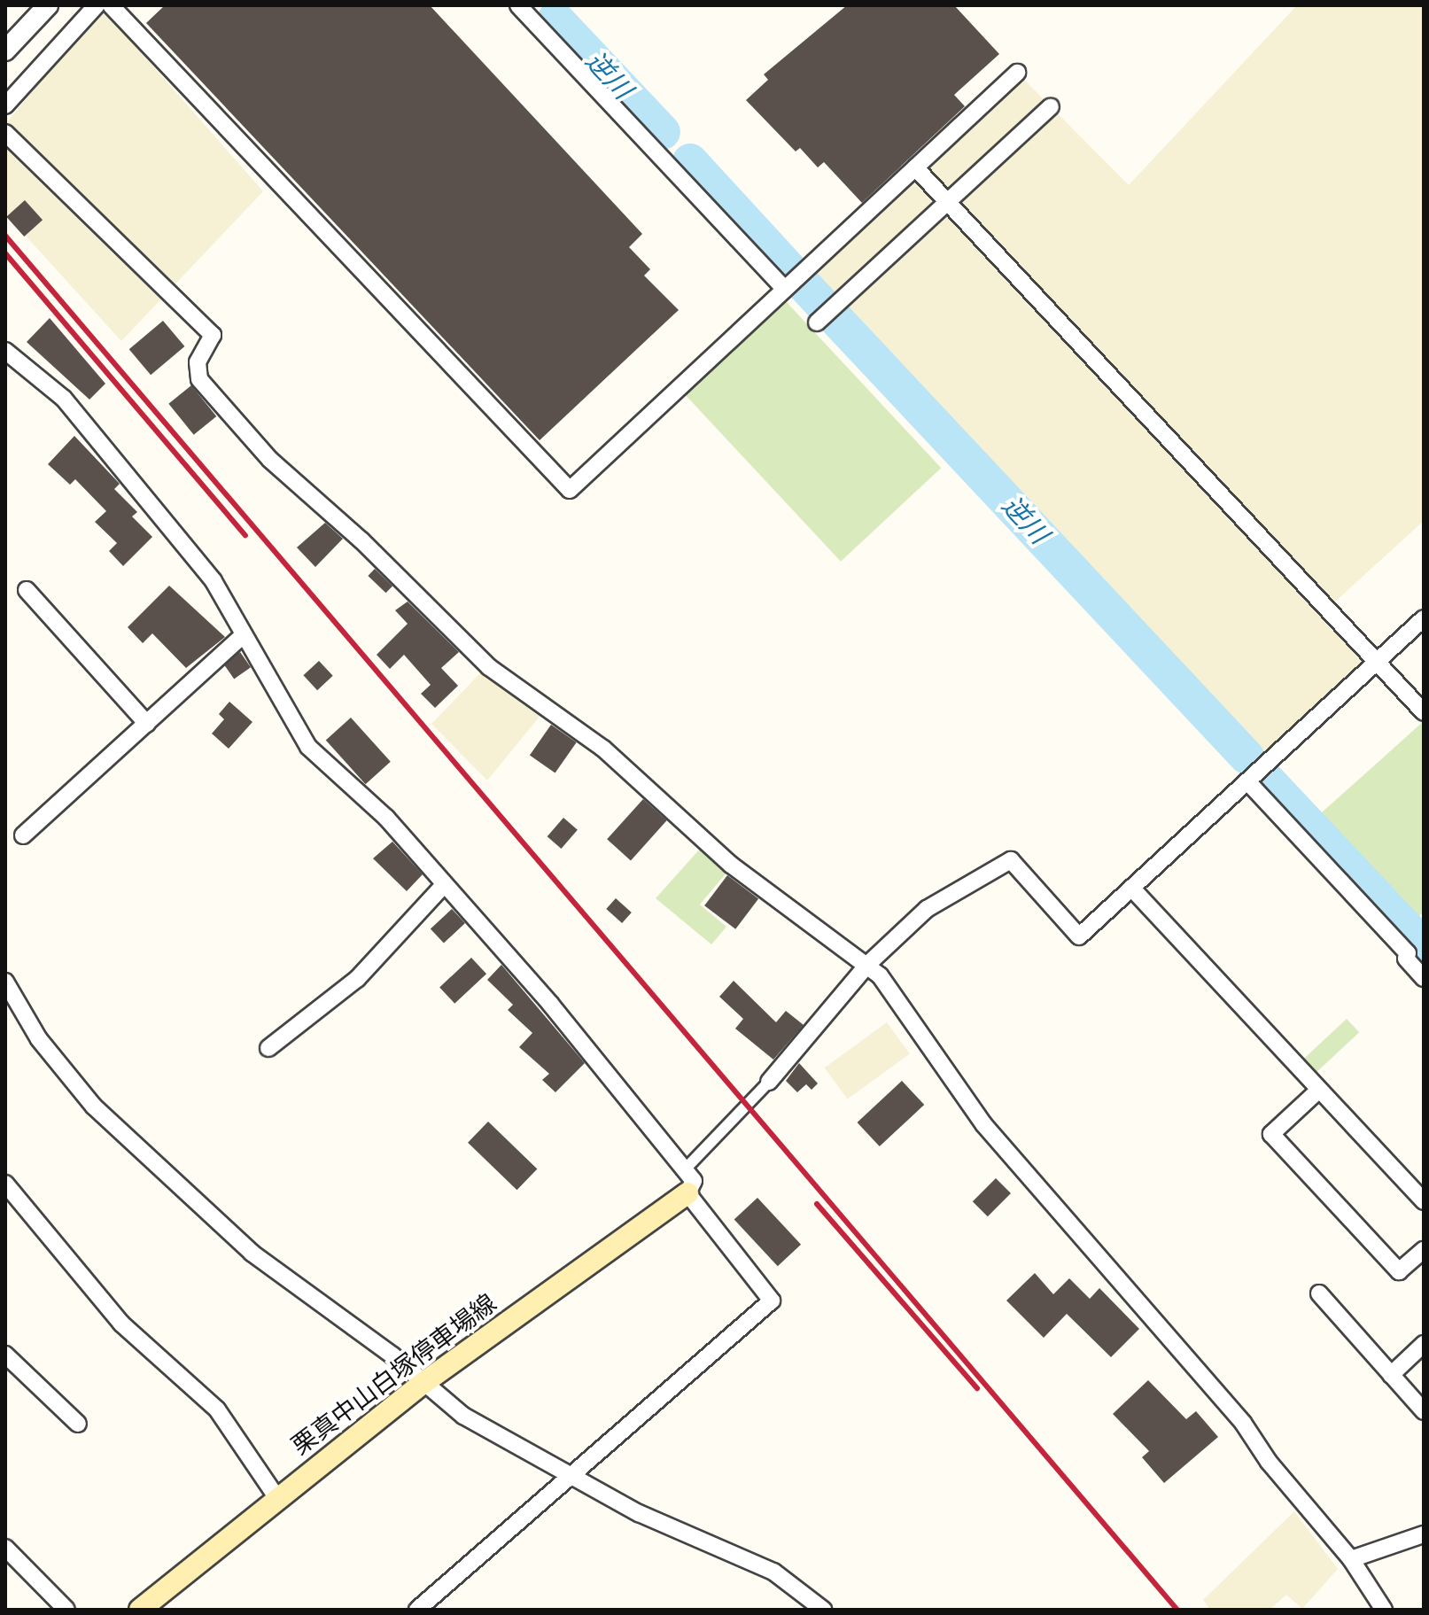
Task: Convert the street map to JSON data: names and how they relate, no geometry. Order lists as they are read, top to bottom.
{
  "streets": {
    "main road": ["栗真中山白塚停車場線"]
  },
  "water": ["逆川"]
}
